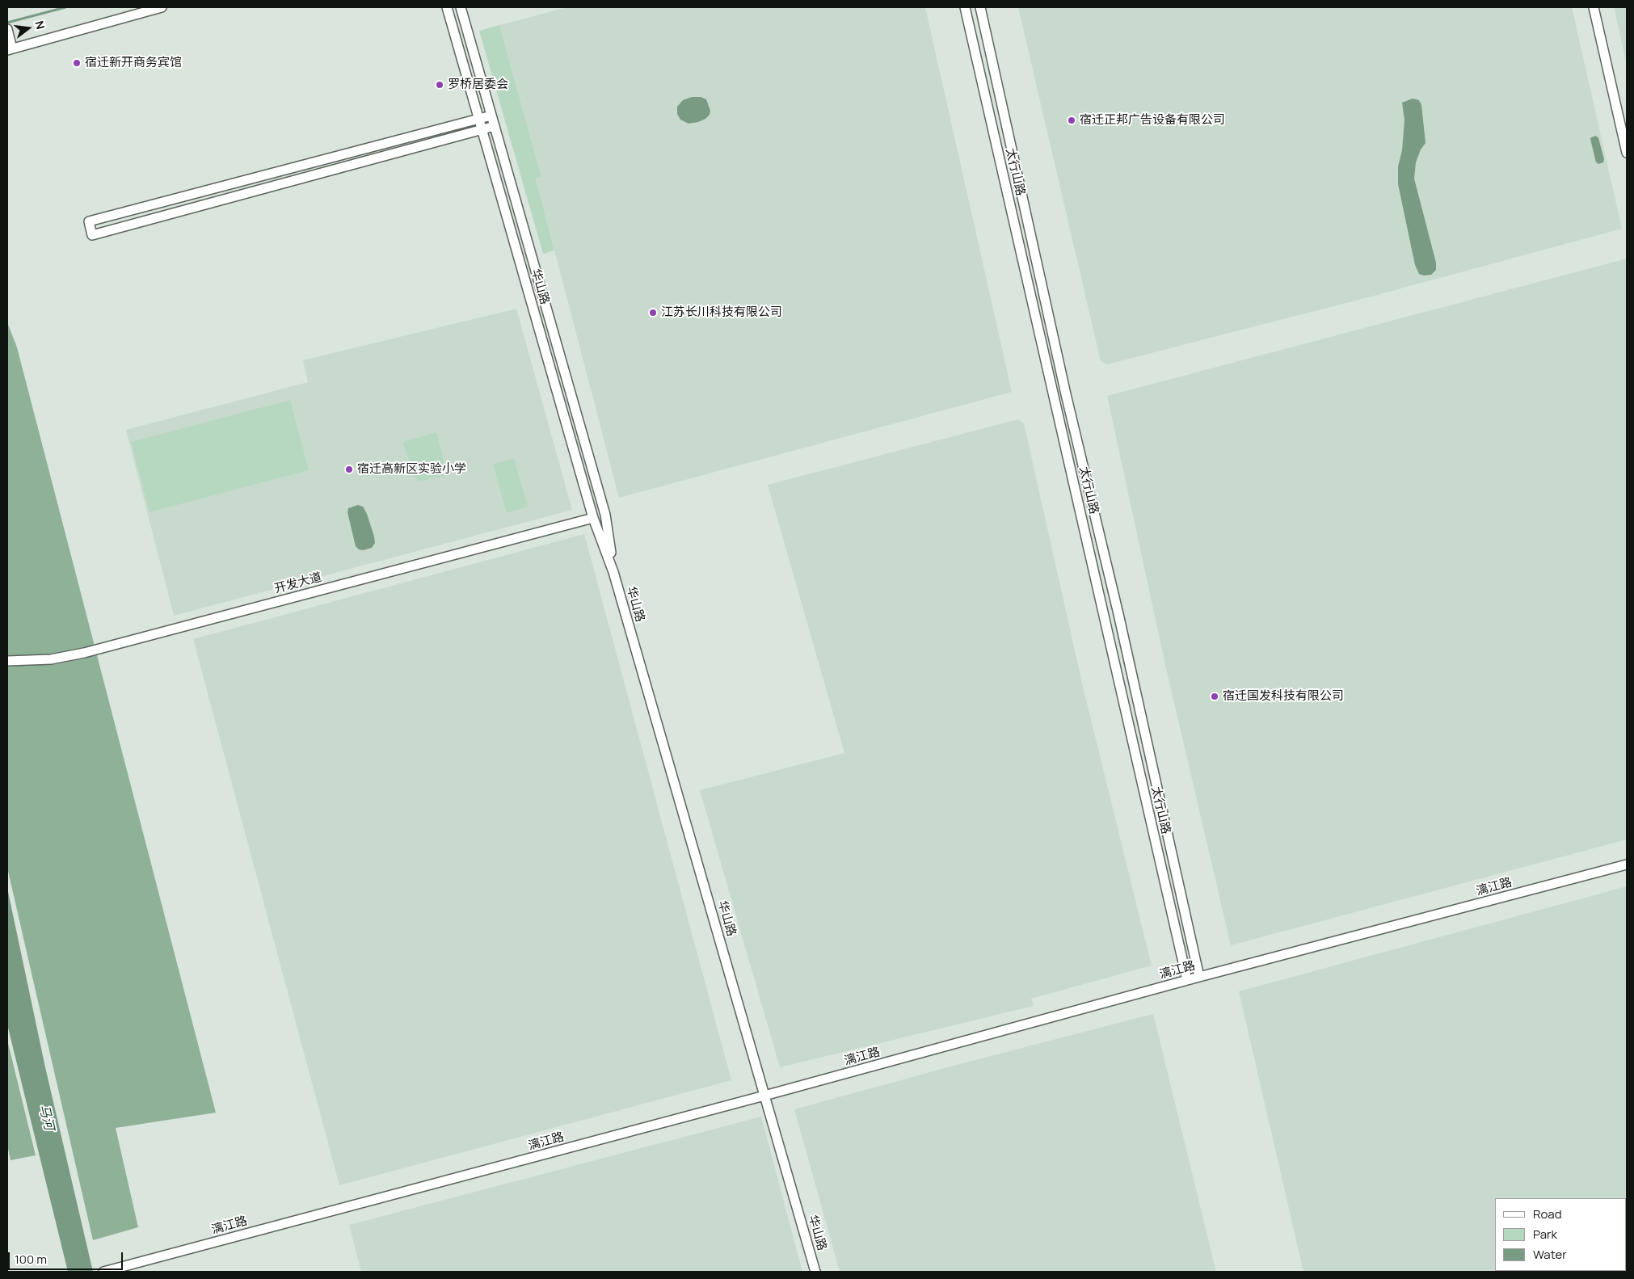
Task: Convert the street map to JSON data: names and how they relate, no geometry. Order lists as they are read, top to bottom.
{
  "streets": {
    "street": [
      "太行山路",
      "华山路",
      "开发大道",
      "漓江路"
    ]
  },
  "crossings": [
    ["太行山路", "漓江路"],
    ["华山路", "开发大道"],
    ["华山路", "漓江路"]
  ],
  "water": ["马河"],
  "places": [
    "宿迁新开商务宾馆",
    "罗桥居委会",
    "宿迁正邦广告设备有限公司",
    "江苏长川科技有限公司",
    "宿迁高新区实验小学",
    "宿迁国发科技有限公司"
  ],
  "legend": ["Road", "Park", "Water"],
  "scale_bar": "100 m",
  "north": "right"
}
